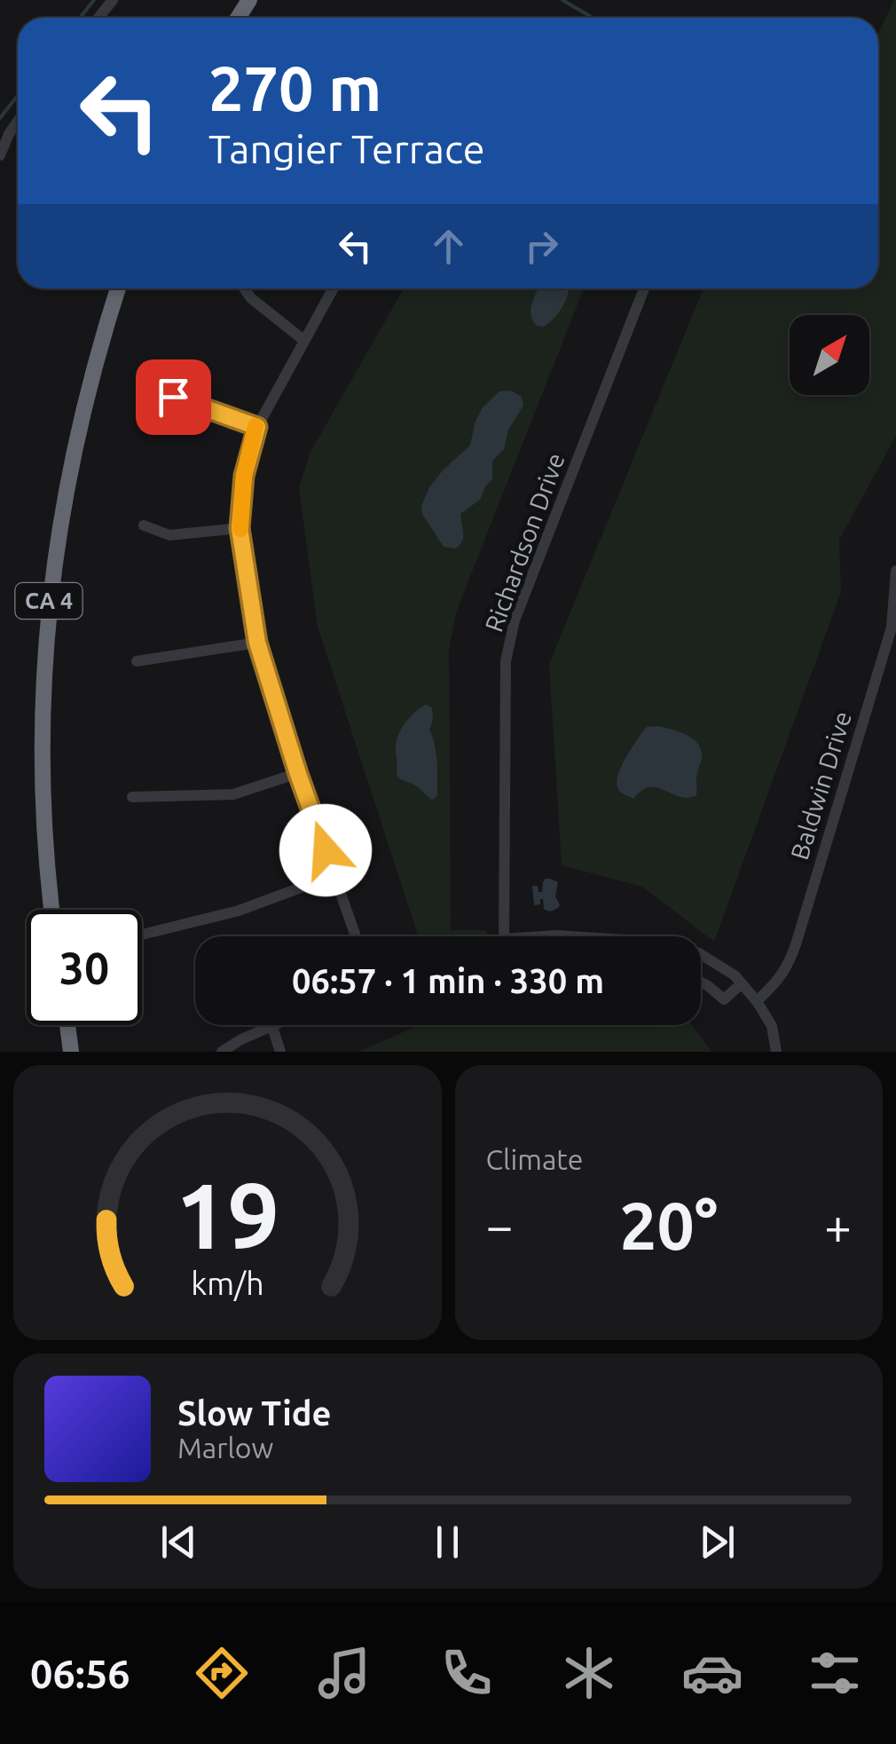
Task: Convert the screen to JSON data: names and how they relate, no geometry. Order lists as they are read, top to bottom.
{
  "streets": {
    "highway": ["CA 4"],
    "street": ["Richardson Drive", "Baldwin Drive"]
  },
  "north": "top right",
  "page": {
    "turn": ["270 m", "Tangier Terrace"],
    "limit": "30",
    "trip": "06:57 · 1 min · 330 m",
    "tile": "Climate",
    "heat": ["−", "20°", "+"],
    "song": ["Slow Tide", "Marlow"],
    "tabs": "06:56",
    "gauge": ["19", "km/h"]
  }
}
